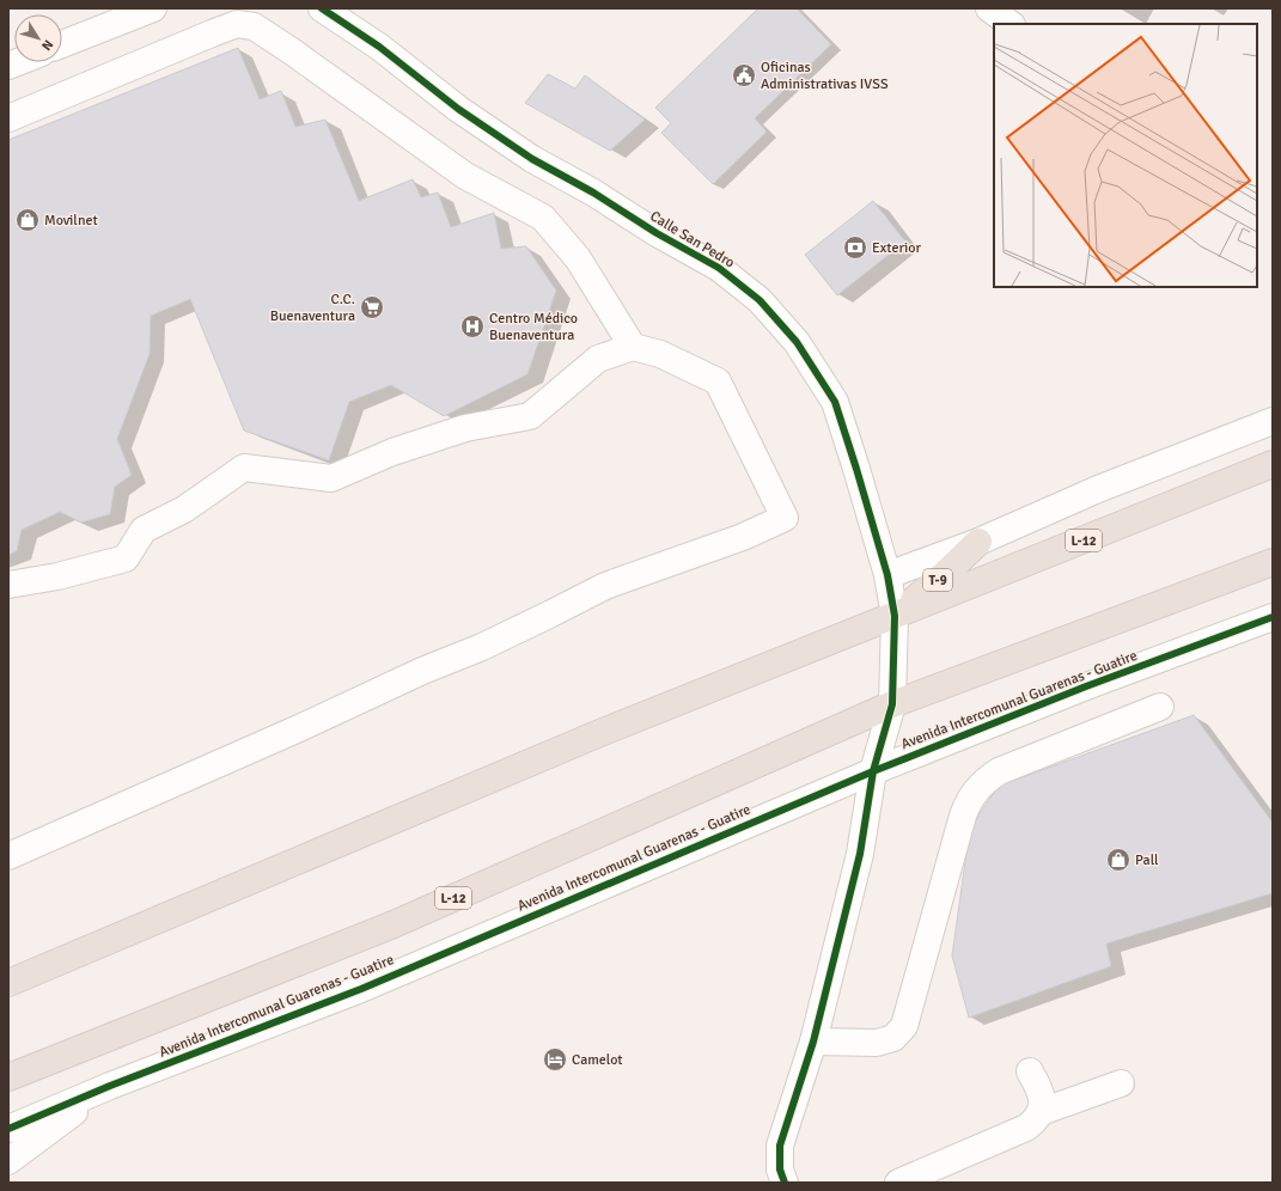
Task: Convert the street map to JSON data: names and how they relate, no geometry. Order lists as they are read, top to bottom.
{
  "streets": {
    "highway": ["L-12", "T-9"],
    "street": ["Calle San Pedro", "Avenida Intercomunal Guarenas - Guatire"]
  },
  "crossings": [
    ["Calle San Pedro", "L-12"],
    ["Calle San Pedro", "T-9"],
    ["Calle San Pedro", "Avenida Intercomunal Guarenas - Guatire"],
    ["L-12", "T-9"]
  ],
  "places": {
    "public building": ["Oficinas Administrativas IVSS"],
    "shop": ["Movilnet", "Pall"],
    "bank": ["Exterior"],
    "supermarket": ["C.C. Buenaventura"],
    "hospital": ["Centro Médico Buenaventura"],
    "hotel": ["Camelot"]
  },
  "north": "bottom right"
}
